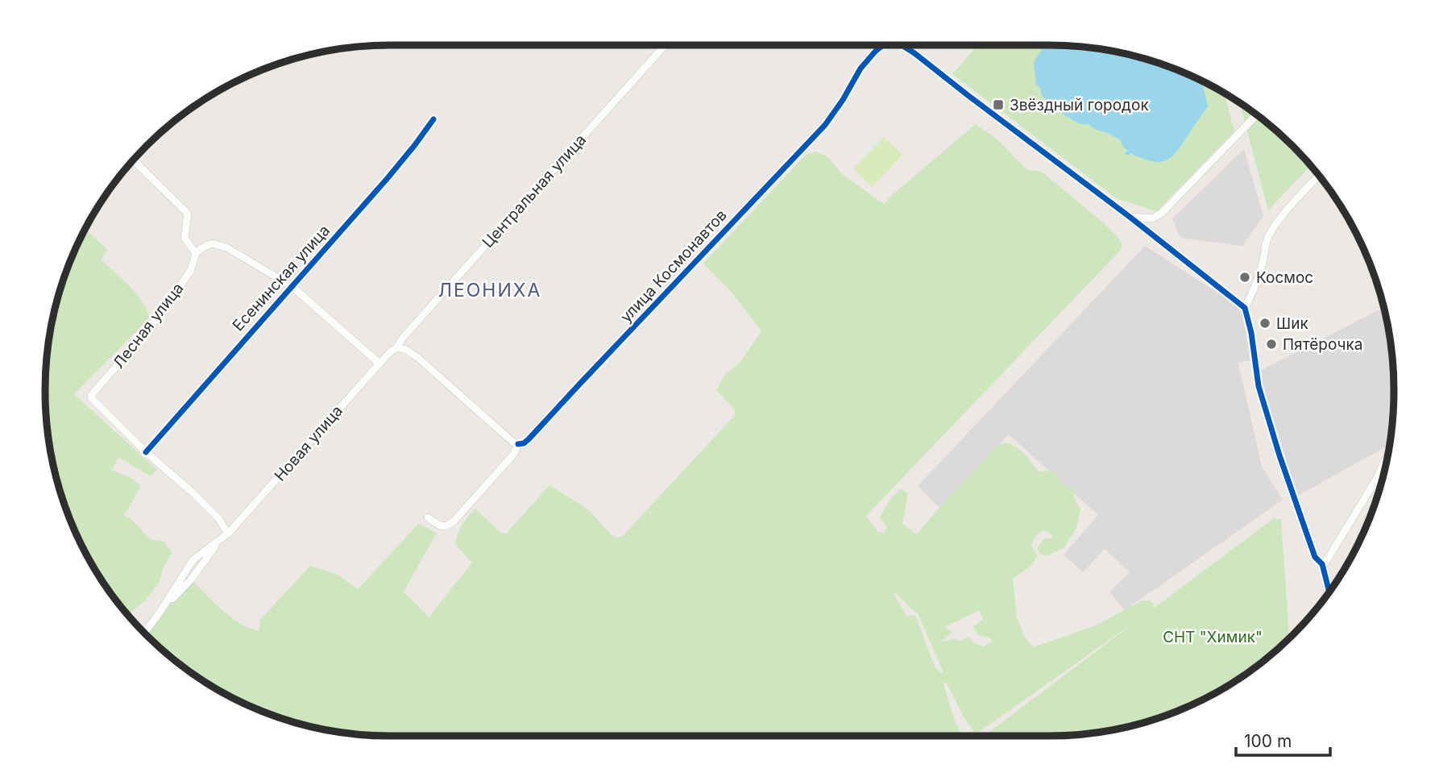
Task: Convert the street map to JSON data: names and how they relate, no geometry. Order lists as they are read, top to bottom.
{
  "streets": {
    "street": [
      "Центральная улица",
      "улица Космонавтов",
      "Есенинская улица",
      "Лесная улица",
      "Новая улица"
    ]
  },
  "crossings": [
    ["Центральная улица", "Новая улица"],
    ["Есенинская улица", "Лесная улица"]
  ],
  "districts": ["ЛЕОНИХА"],
  "parks": ["СНТ \"Химик\""],
  "places": {
    "transit": ["Звёздный городок"],
    "other": ["Космос", "Шик", "Пятёрочка"]
  },
  "scale_bar": "100 m"
}
